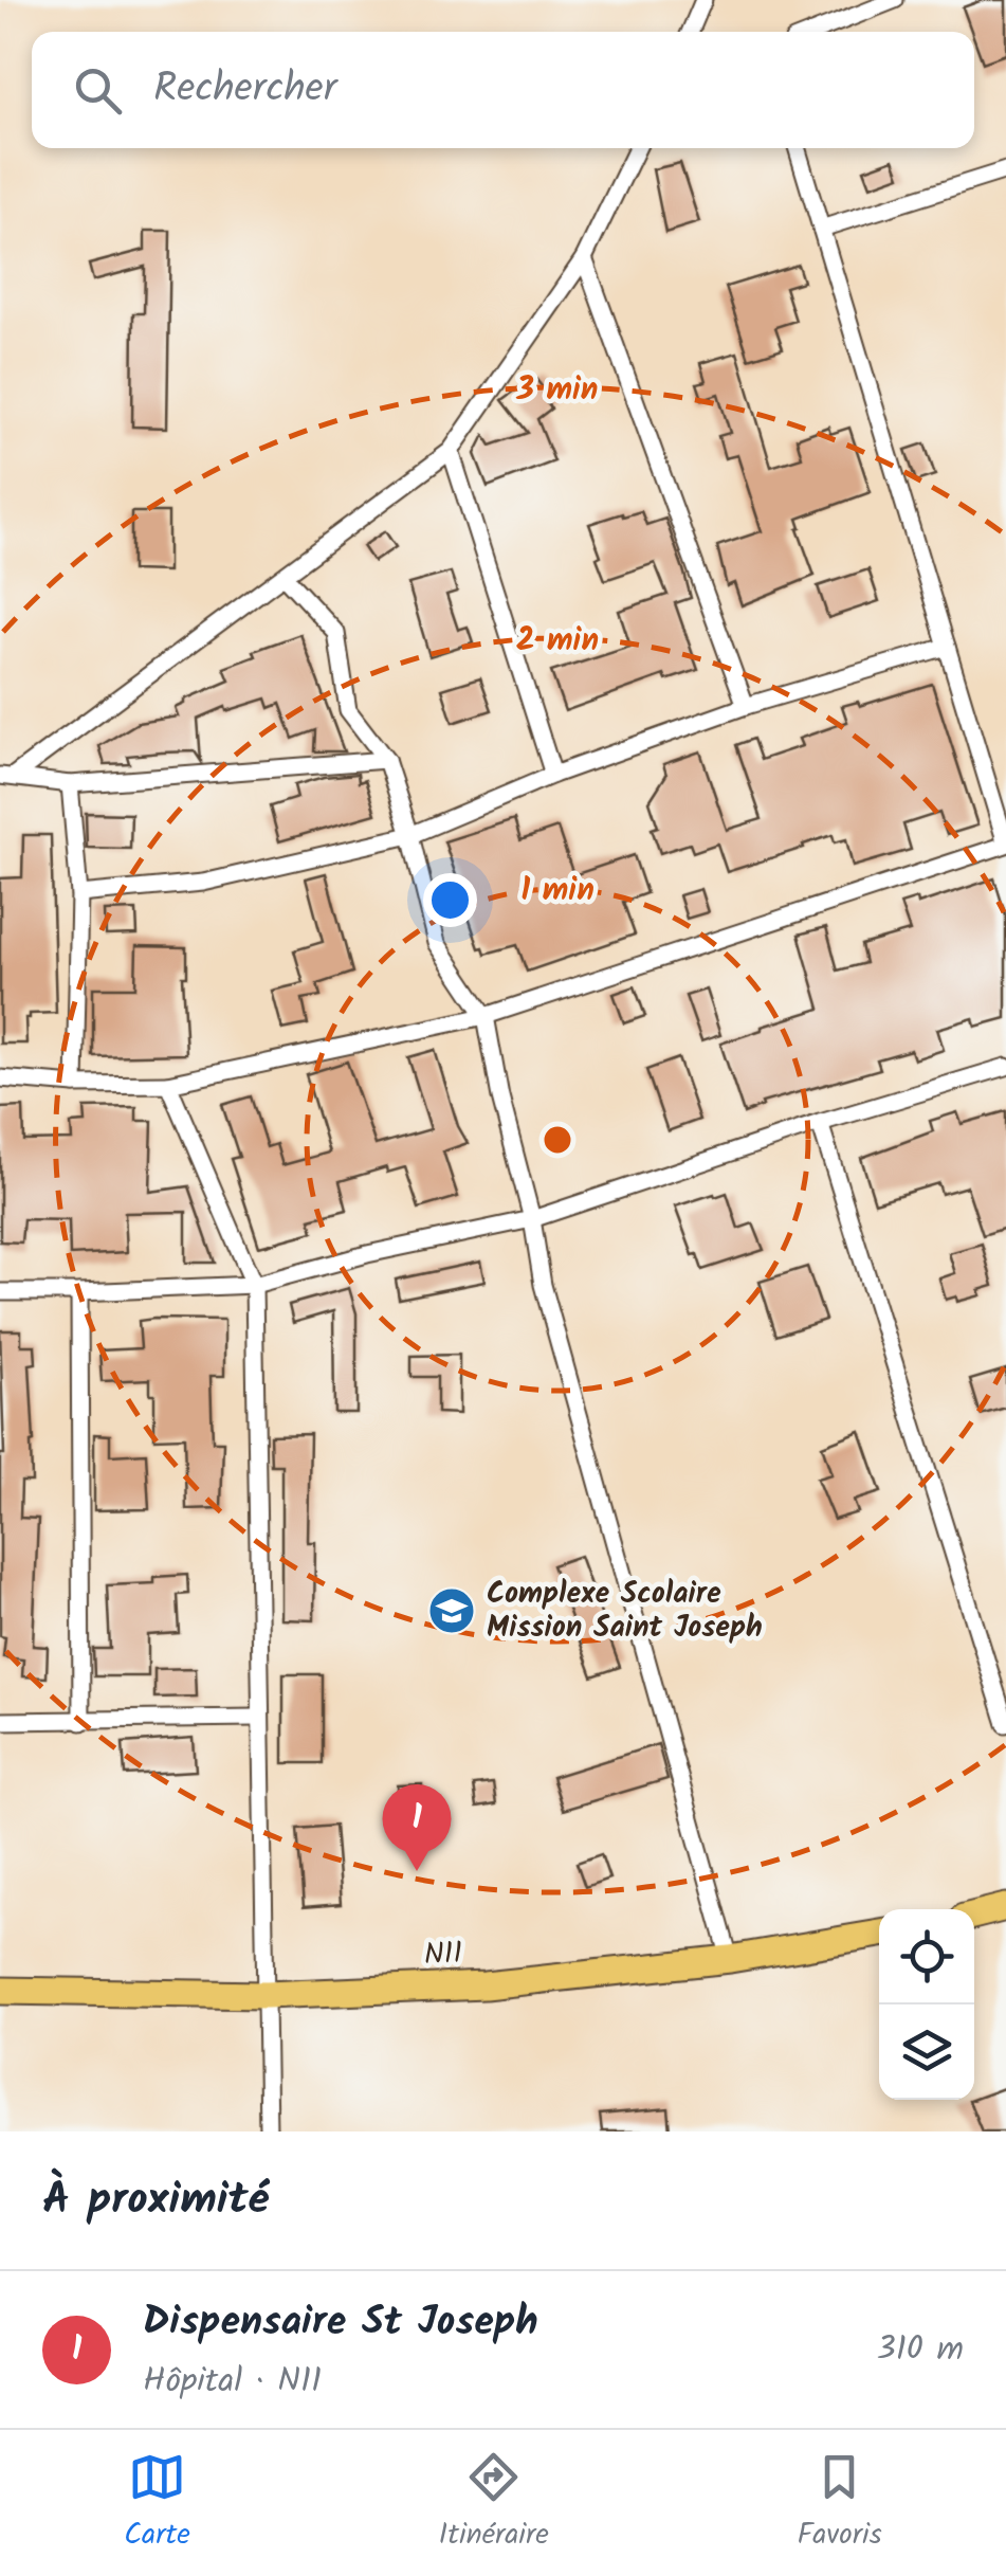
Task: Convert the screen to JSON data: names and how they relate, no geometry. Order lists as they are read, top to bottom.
{
  "streets": {
    "main road": ["N11"]
  },
  "places": {
    "school or university": ["Complexe Scolaire Mission Saint Joseph"]
  },
  "page": {
    "search": "Rechercher",
    "pins": "1",
    "heading": "À proximité",
    "list": [
      {
        "mark": "1",
        "name": "Dispensaire St Joseph",
        "note": "Hôpital · N11",
        "value": "310 m"
      }
    ],
    "nav": ["Carte", "Itinéraire", "Favoris"]
  },
  "rings": ["3 min", "2 min", "1 min"]
}
